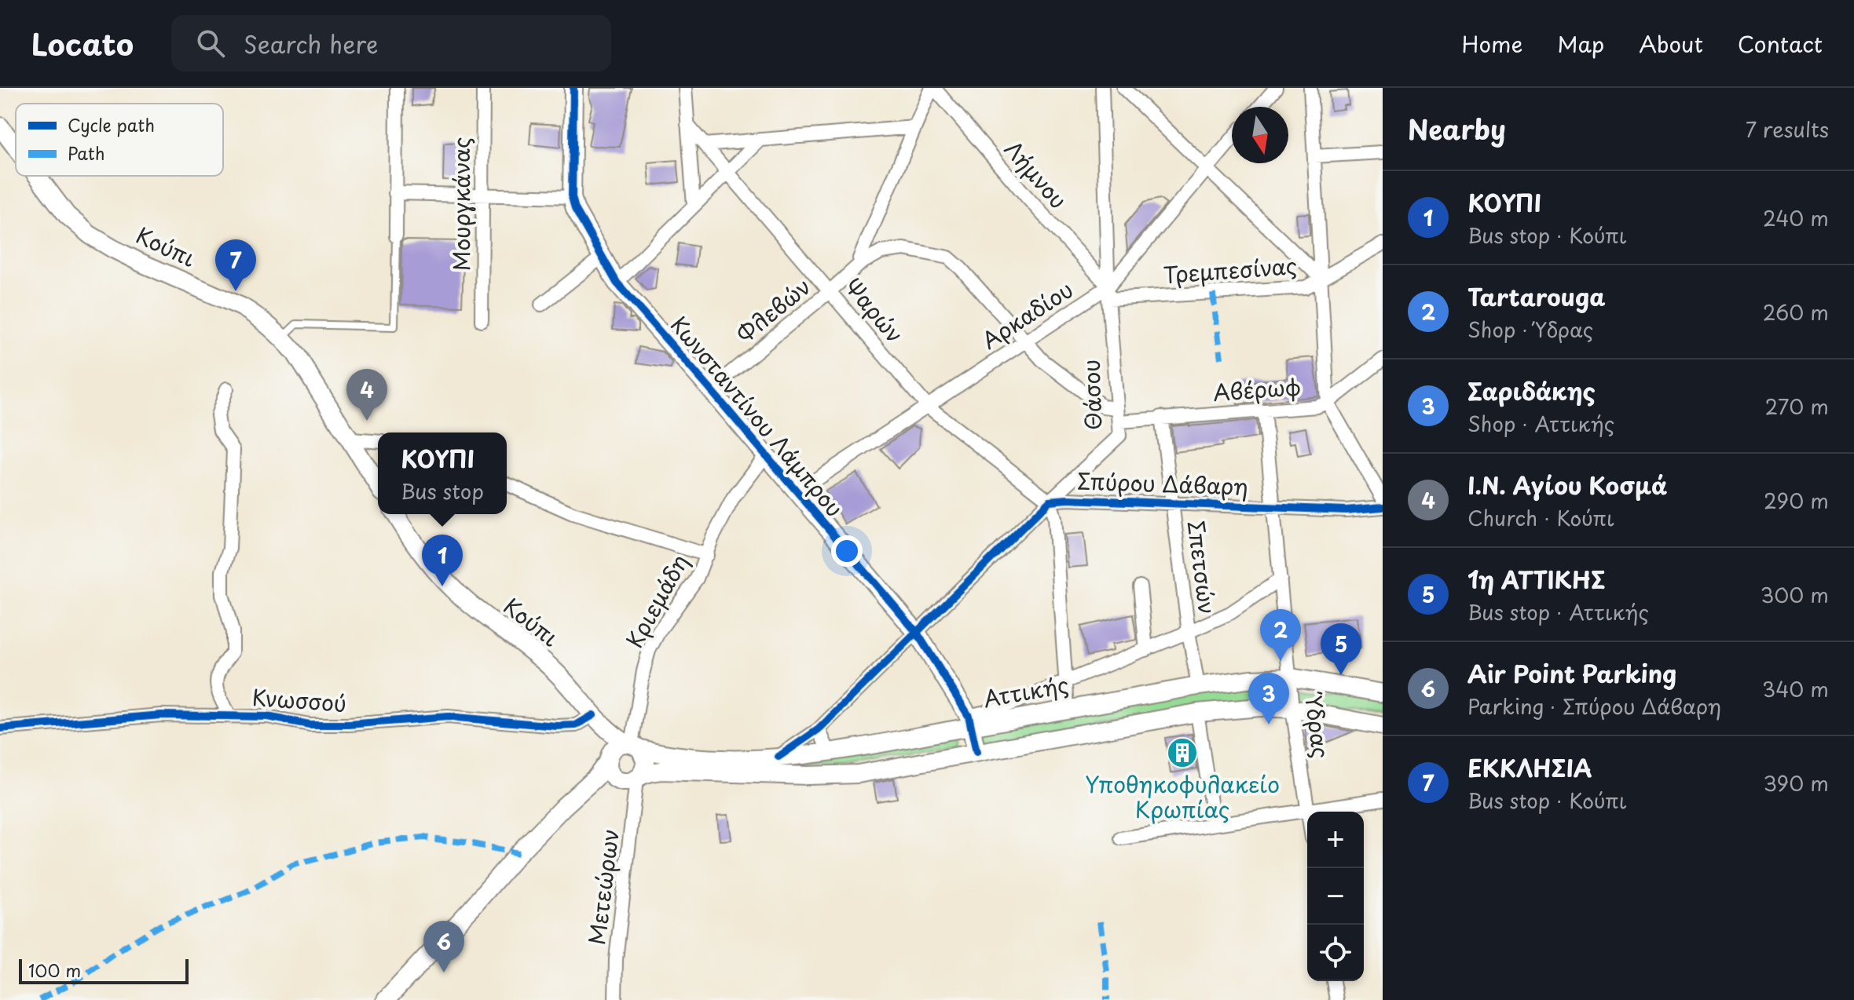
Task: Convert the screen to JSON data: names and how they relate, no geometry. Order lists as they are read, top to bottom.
{
  "streets": {
    "main road": ["Κούπι", "Κωνσταντίνου Λάμπρου", "Αττικής"],
    "street": [
      "Λήμνου",
      "Μουργκάνας",
      "Τρεμπεσίνας",
      "Φλεβών",
      "Ψαρών",
      "Αρκαδίου",
      "Αβέρωφ",
      "Θάσου",
      "Σπύρου Δάβαρη",
      "Σπετσών",
      "Κριεμάδη",
      "Κνωσσού",
      "Ύδρας",
      "Μετεώρων"
    ]
  },
  "crossings": [
    ["Λήμνου", "Τρεμπεσίνας"],
    ["Λήμνου", "Φλεβών"],
    ["Λήμνου", "Αρκαδίου"],
    ["Λήμνου", "Θάσου"],
    ["Κούπι", "Κνωσσού"],
    ["Τρεμπεσίνας", "Αρκαδίου"],
    ["Τρεμπεσίνας", "Θάσου"],
    ["Φλεβών", "Ψαρών"],
    ["Φλεβών", "Κωνσταντίνου Λάμπρου"],
    ["Ψαρών", "Αρκαδίου"],
    ["Ψαρών", "Θάσου"],
    ["Ψαρών", "Σπύρου Δάβαρη"],
    ["Αρκαδίου", "Θάσου"],
    ["Αρκαδίου", "Κωνσταντίνου Λάμπρου"],
    ["Αβέρωφ", "Θάσου"],
    ["Αβέρωφ", "Σπετσών"],
    ["Αβέρωφ", "Ύδρας"],
    ["Θάσου", "Σπύρου Δάβαρη"],
    ["Κωνσταντίνου Λάμπρου", "Σπύρου Δάβαρη"],
    ["Κωνσταντίνου Λάμπρου", "Κριεμάδη"],
    ["Κωνσταντίνου Λάμπρου", "Αττικής"],
    ["Σπύρου Δάβαρη", "Σπετσών"],
    ["Σπύρου Δάβαρη", "Αττικής"],
    ["Σπύρου Δάβαρη", "Ύδρας"],
    ["Σπετσών", "Αττικής"],
    ["Κριεμάδη", "Αττικής"],
    ["Κριεμάδη", "Μετεώρων"],
    ["Αττικής", "Ύδρας"],
    ["Αττικής", "Μετεώρων"]
  ],
  "places": {
    "building": ["Υποθηκοφυλακείο Κρωπίας"]
  },
  "legend": ["Cycle path", "Path"],
  "scale_bar": "100 m",
  "north": "bottom",
  "page": {
    "header": "Locato",
    "search": "Search here",
    "nav": [
      "Home",
      "Map",
      "About",
      "Contact"
    ],
    "heading": ["Nearby", "7 results"],
    "list": [
      {
        "mark": "1",
        "name": "ΚΟΥΠΙ",
        "note": "Bus stop · Κούπι",
        "value": "240 m"
      },
      {
        "mark": "2",
        "name": "Tartarouga",
        "note": "Shop · Ύδρας",
        "value": "260 m"
      },
      {
        "mark": "3",
        "name": "Σαριδάκης",
        "note": "Shop · Αττικής",
        "value": "270 m"
      },
      {
        "mark": "4",
        "name": "Ι.Ν. Αγίου Κοσμά",
        "note": "Church · Κούπι",
        "value": "290 m"
      },
      {
        "mark": "5",
        "name": "1η ΑΤΤΙΚΗΣ",
        "note": "Bus stop · Αττικής",
        "value": "300 m"
      },
      {
        "mark": "6",
        "name": "Air Point Parking",
        "note": "Parking · Σπύρου Δάβαρη",
        "value": "340 m"
      },
      {
        "mark": "7",
        "name": "ΕΚΚΛΗΣΙΑ",
        "note": "Bus stop · Κούπι",
        "value": "390 m"
      }
    ],
    "pins": [
      "7",
      "4",
      "1",
      "2",
      "5",
      "3",
      "6"
    ],
    "popup": ["ΚΟΥΠΙ", "Bus stop"],
    "map_buttons": ["+", "−"],
    "scale": "100 m"
  }
}
